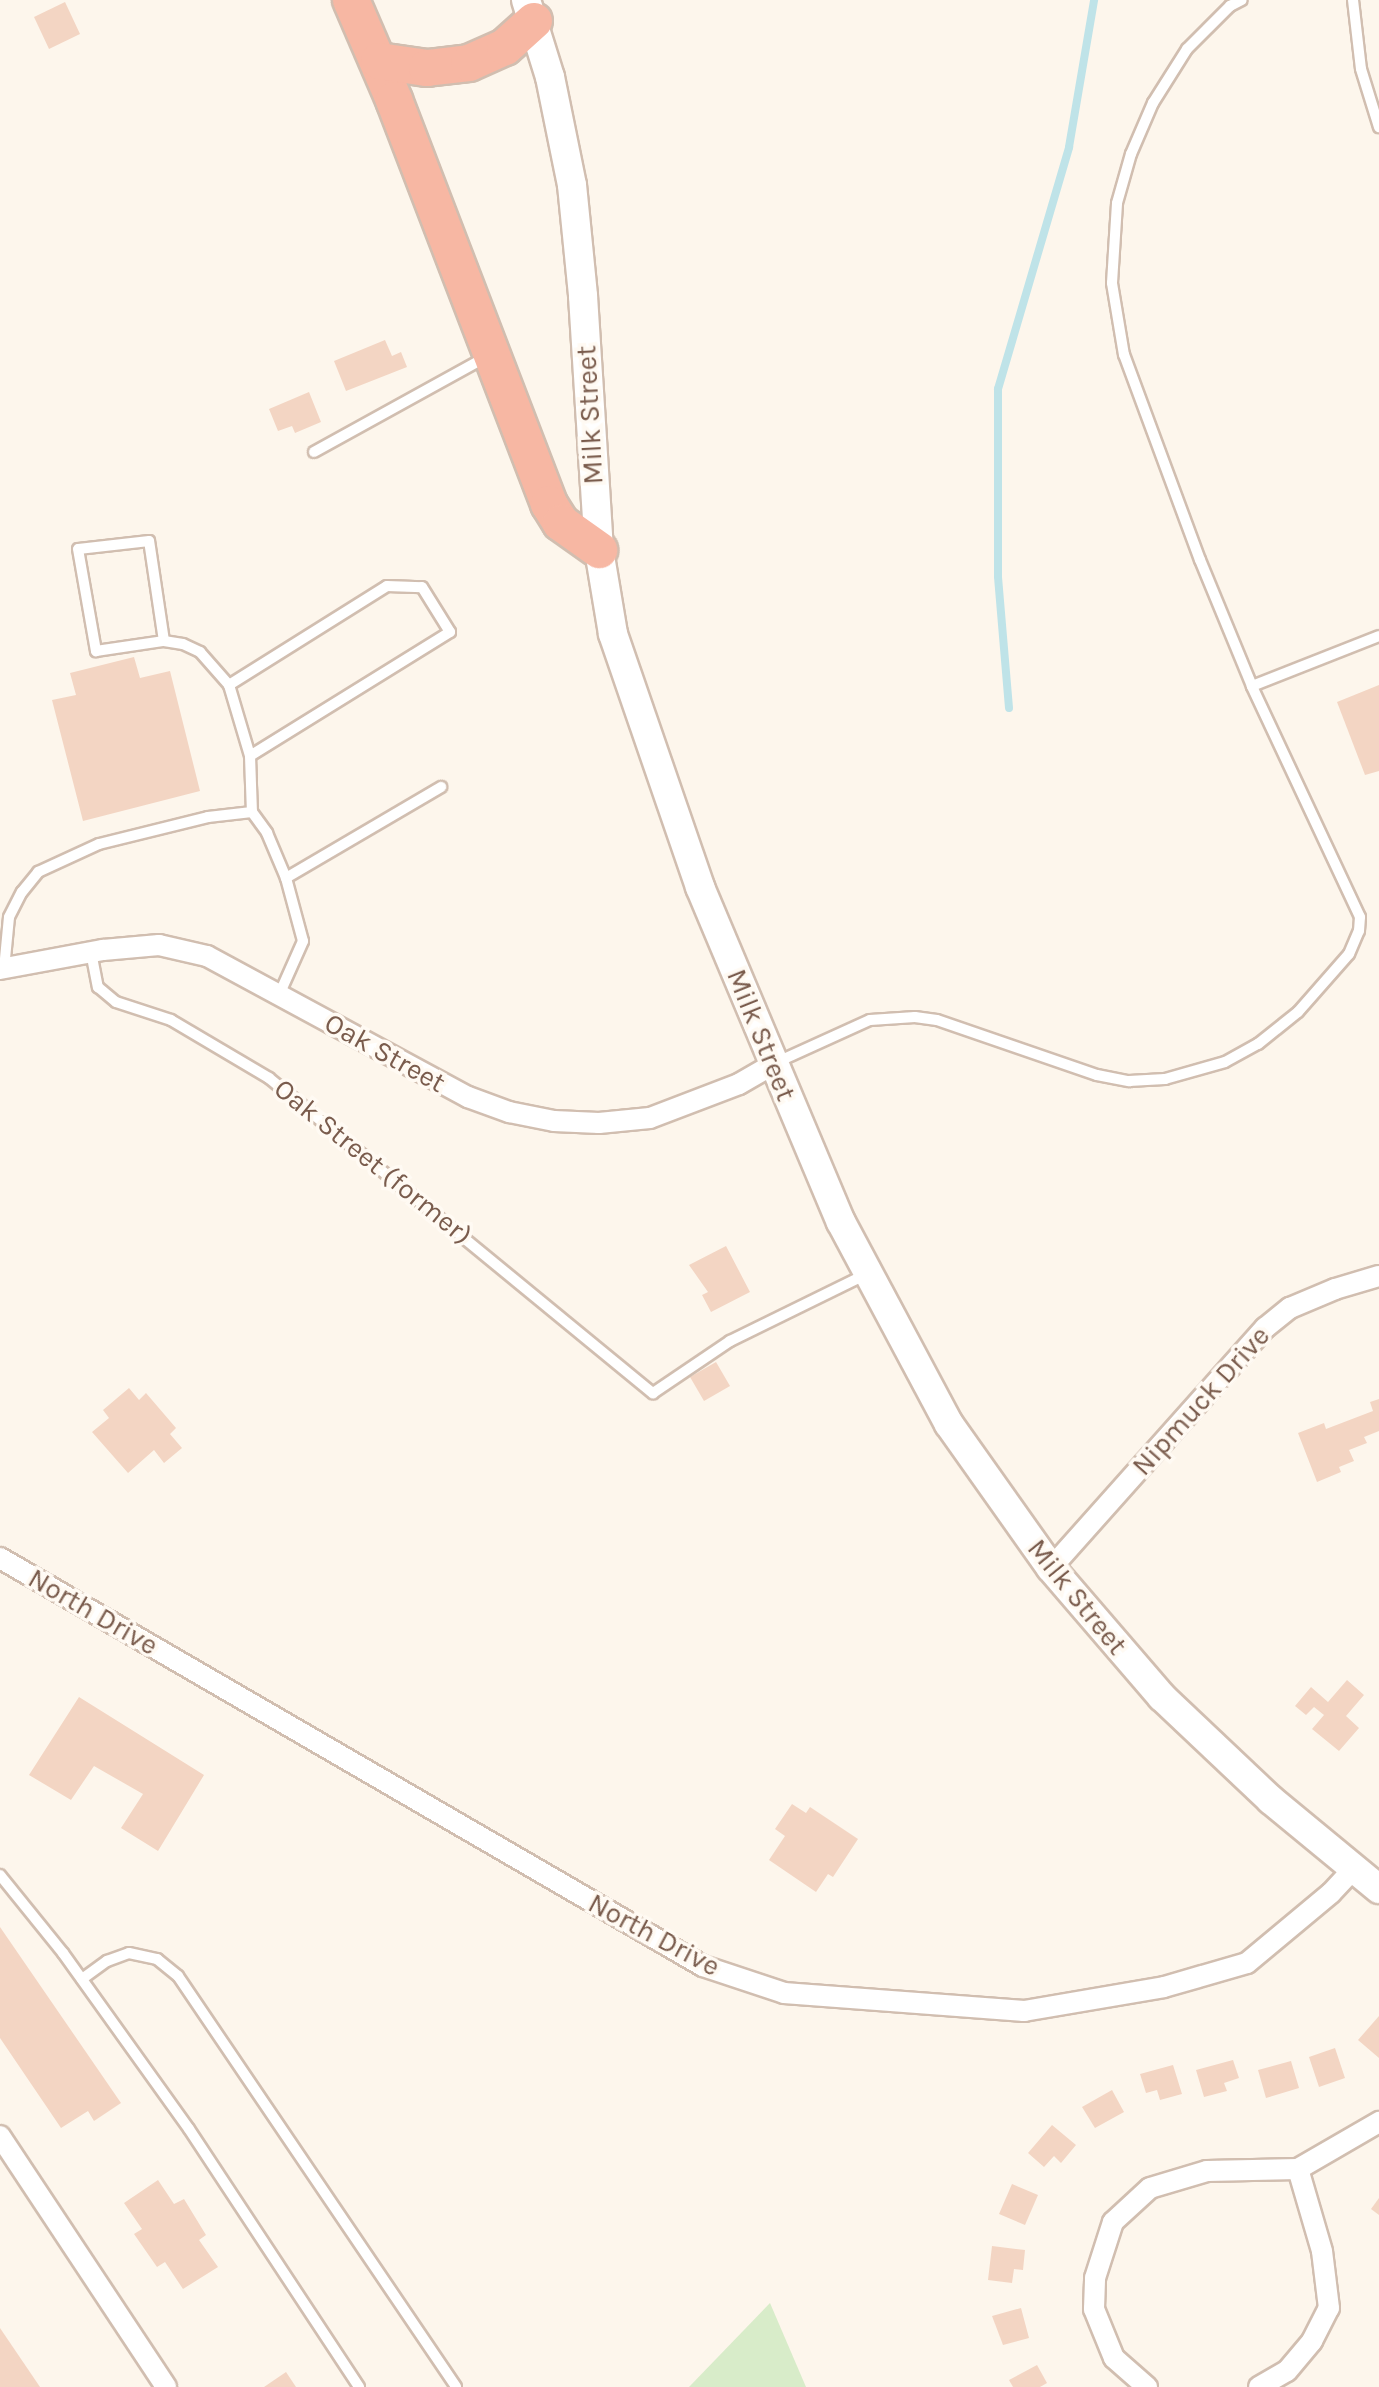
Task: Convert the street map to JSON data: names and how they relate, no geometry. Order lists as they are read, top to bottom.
{
  "streets": {
    "main road": ["Milk Street"],
    "street": ["Oak Street", "Nipmuck Drive", "North Drive"],
    "lane": ["Oak Street (former)"]
  },
  "crossings": [
    ["Milk Street", "Oak Street"],
    ["Milk Street", "Oak Street (former)"],
    ["Milk Street", "Nipmuck Drive"],
    ["Milk Street", "North Drive"],
    ["Oak Street", "Oak Street (former)"]
  ]
}
